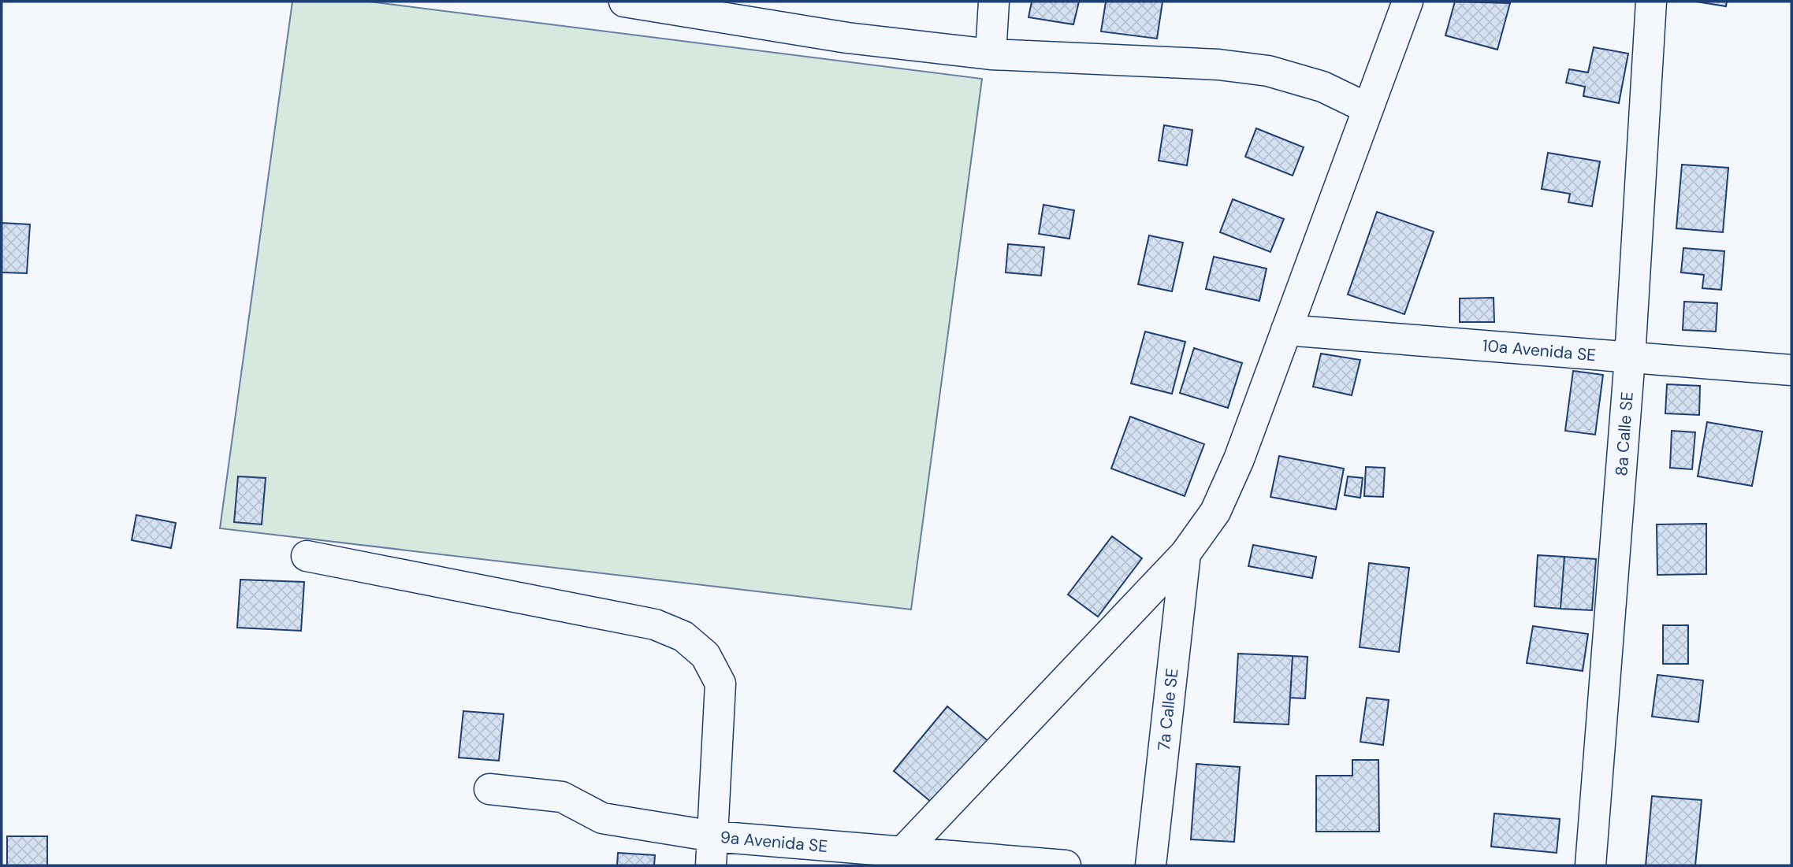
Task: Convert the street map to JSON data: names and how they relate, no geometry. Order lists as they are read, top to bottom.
{
  "streets": {
    "street": [
      "10a Avenida SE",
      "8a Calle SE",
      "7a Calle SE",
      "9a Avenida SE"
    ]
  },
  "crossings": [
    ["10a Avenida SE", "8a Calle SE"]
  ]
}
